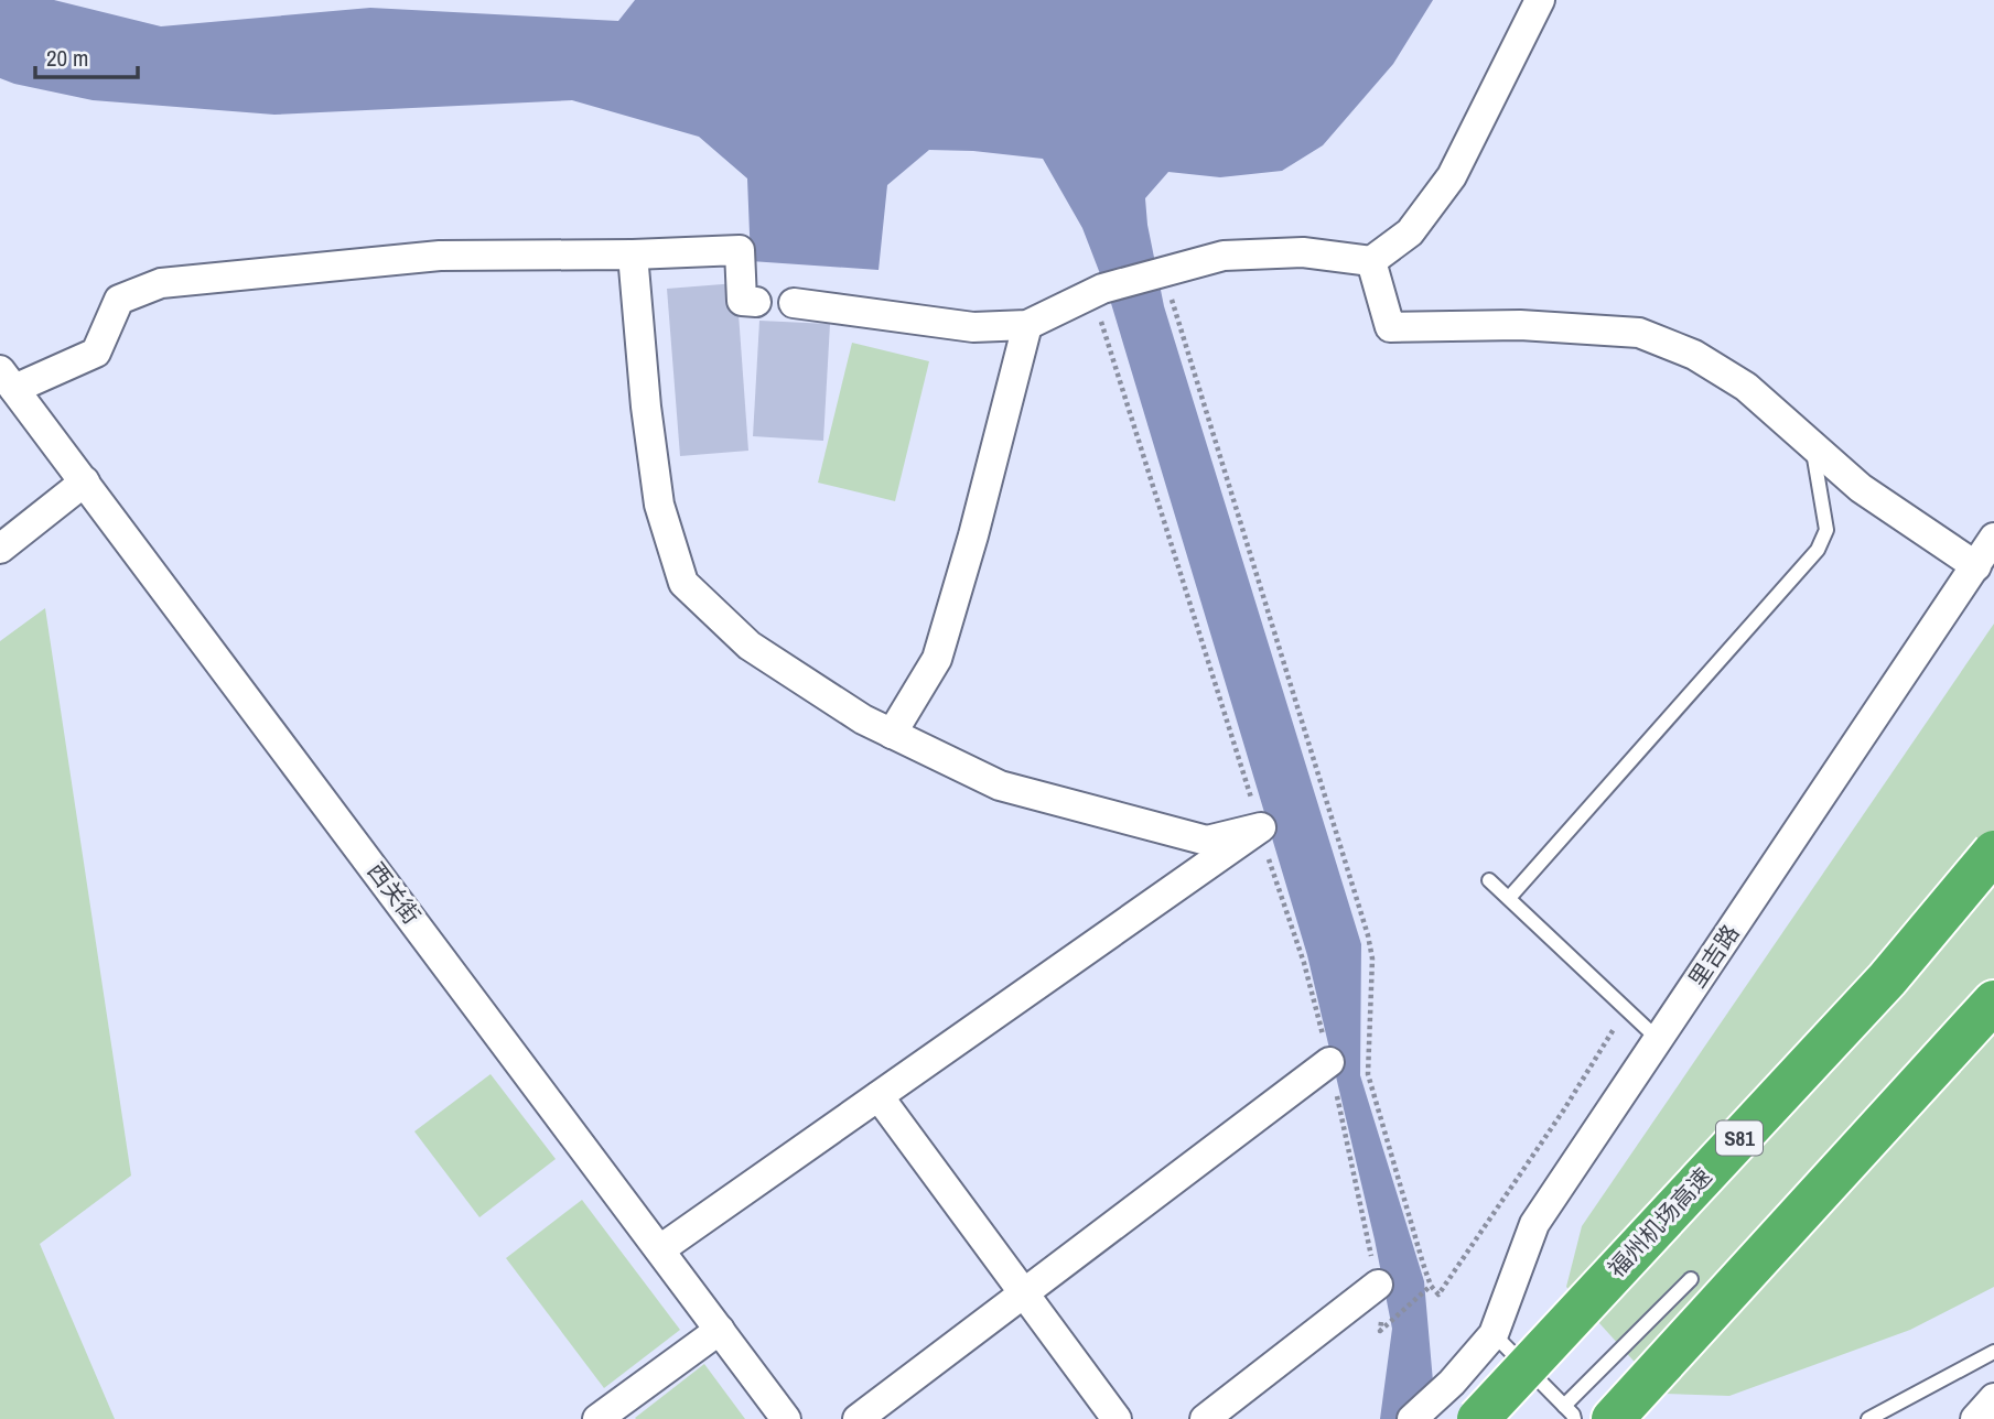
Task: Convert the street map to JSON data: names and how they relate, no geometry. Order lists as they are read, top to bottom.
{
  "streets": {
    "highway": ["S81", "福州机场高速"],
    "street": ["西关街", "里吉路"]
  },
  "scale_bar": "20 m"
}
